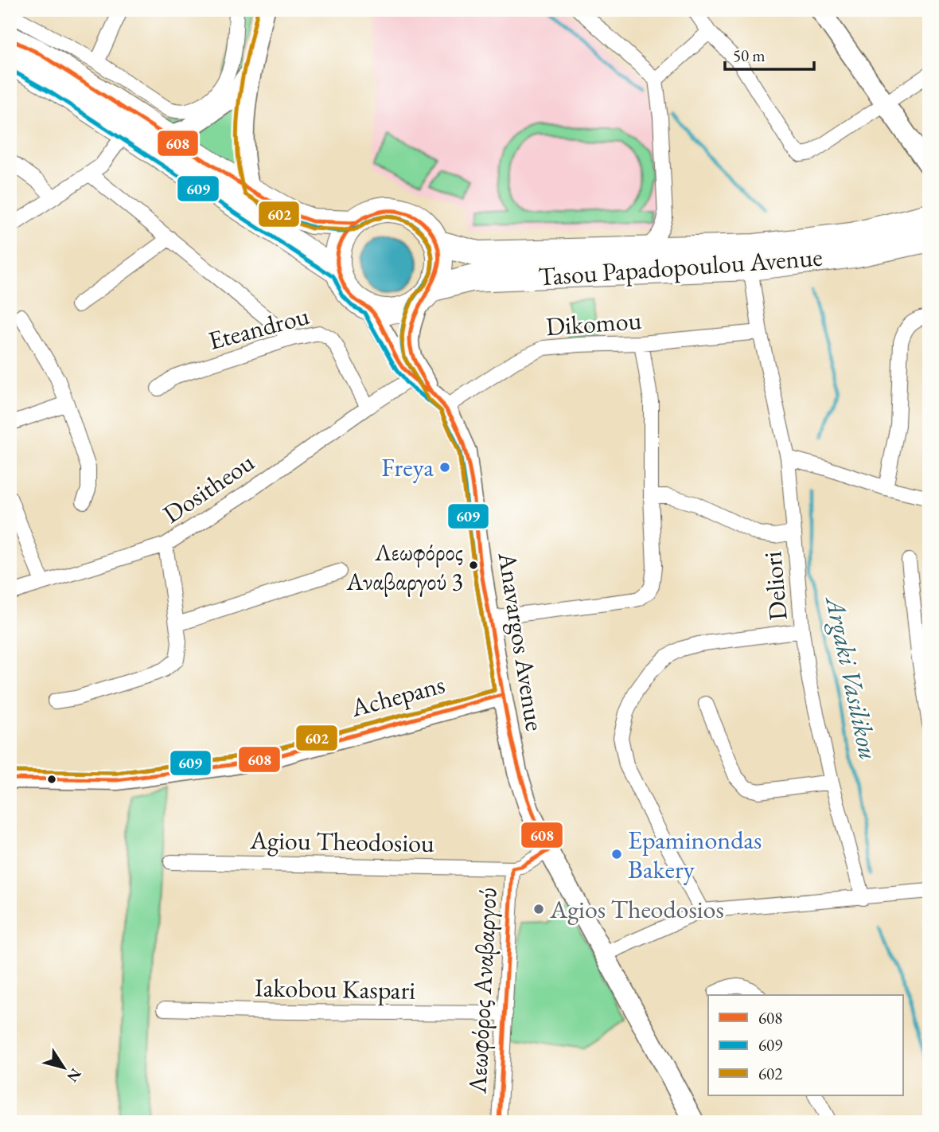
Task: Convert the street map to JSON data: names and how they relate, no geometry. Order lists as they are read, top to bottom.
{
  "streets": {
    "highway": ["Tasou Papadopoulou Avenue"],
    "street": [
      "Dikomou",
      "Eteandrou",
      "Dositheou",
      "Deliori",
      "Anavargos Avenue",
      "Achepans",
      "Agiou Theodosiou",
      "Iakobou Kaspari",
      "Λεωφόρος Αναβαργού"
    ]
  },
  "crossings": [
    ["Tasou Papadopoulou Avenue", "Deliori"],
    ["Tasou Papadopoulou Avenue", "Anavargos Avenue"],
    ["Dikomou", "Deliori"],
    ["Dikomou", "Anavargos Avenue"],
    ["Eteandrou", "Dositheou"],
    ["Dositheou", "Anavargos Avenue"],
    ["Anavargos Avenue", "Achepans"],
    ["Anavargos Avenue", "Λεωφόρος Αναβαργού"],
    ["Agiou Theodosiou", "Λεωφόρος Αναβαργού"],
    ["Iakobou Kaspari", "Λεωφόρος Αναβαργού"]
  ],
  "water": ["Argaki Vasilikou"],
  "places": [
    "Freya",
    "Λεωφόρος Αναβαργού 3",
    "Epaminondas Bakery",
    "Agios Theodosios"
  ],
  "lines": ["transit line 602", "transit line 608", "transit line 609"],
  "legend": ["608", "609", "602"],
  "scale_bar": "50 m",
  "north": "bottom right"
}
